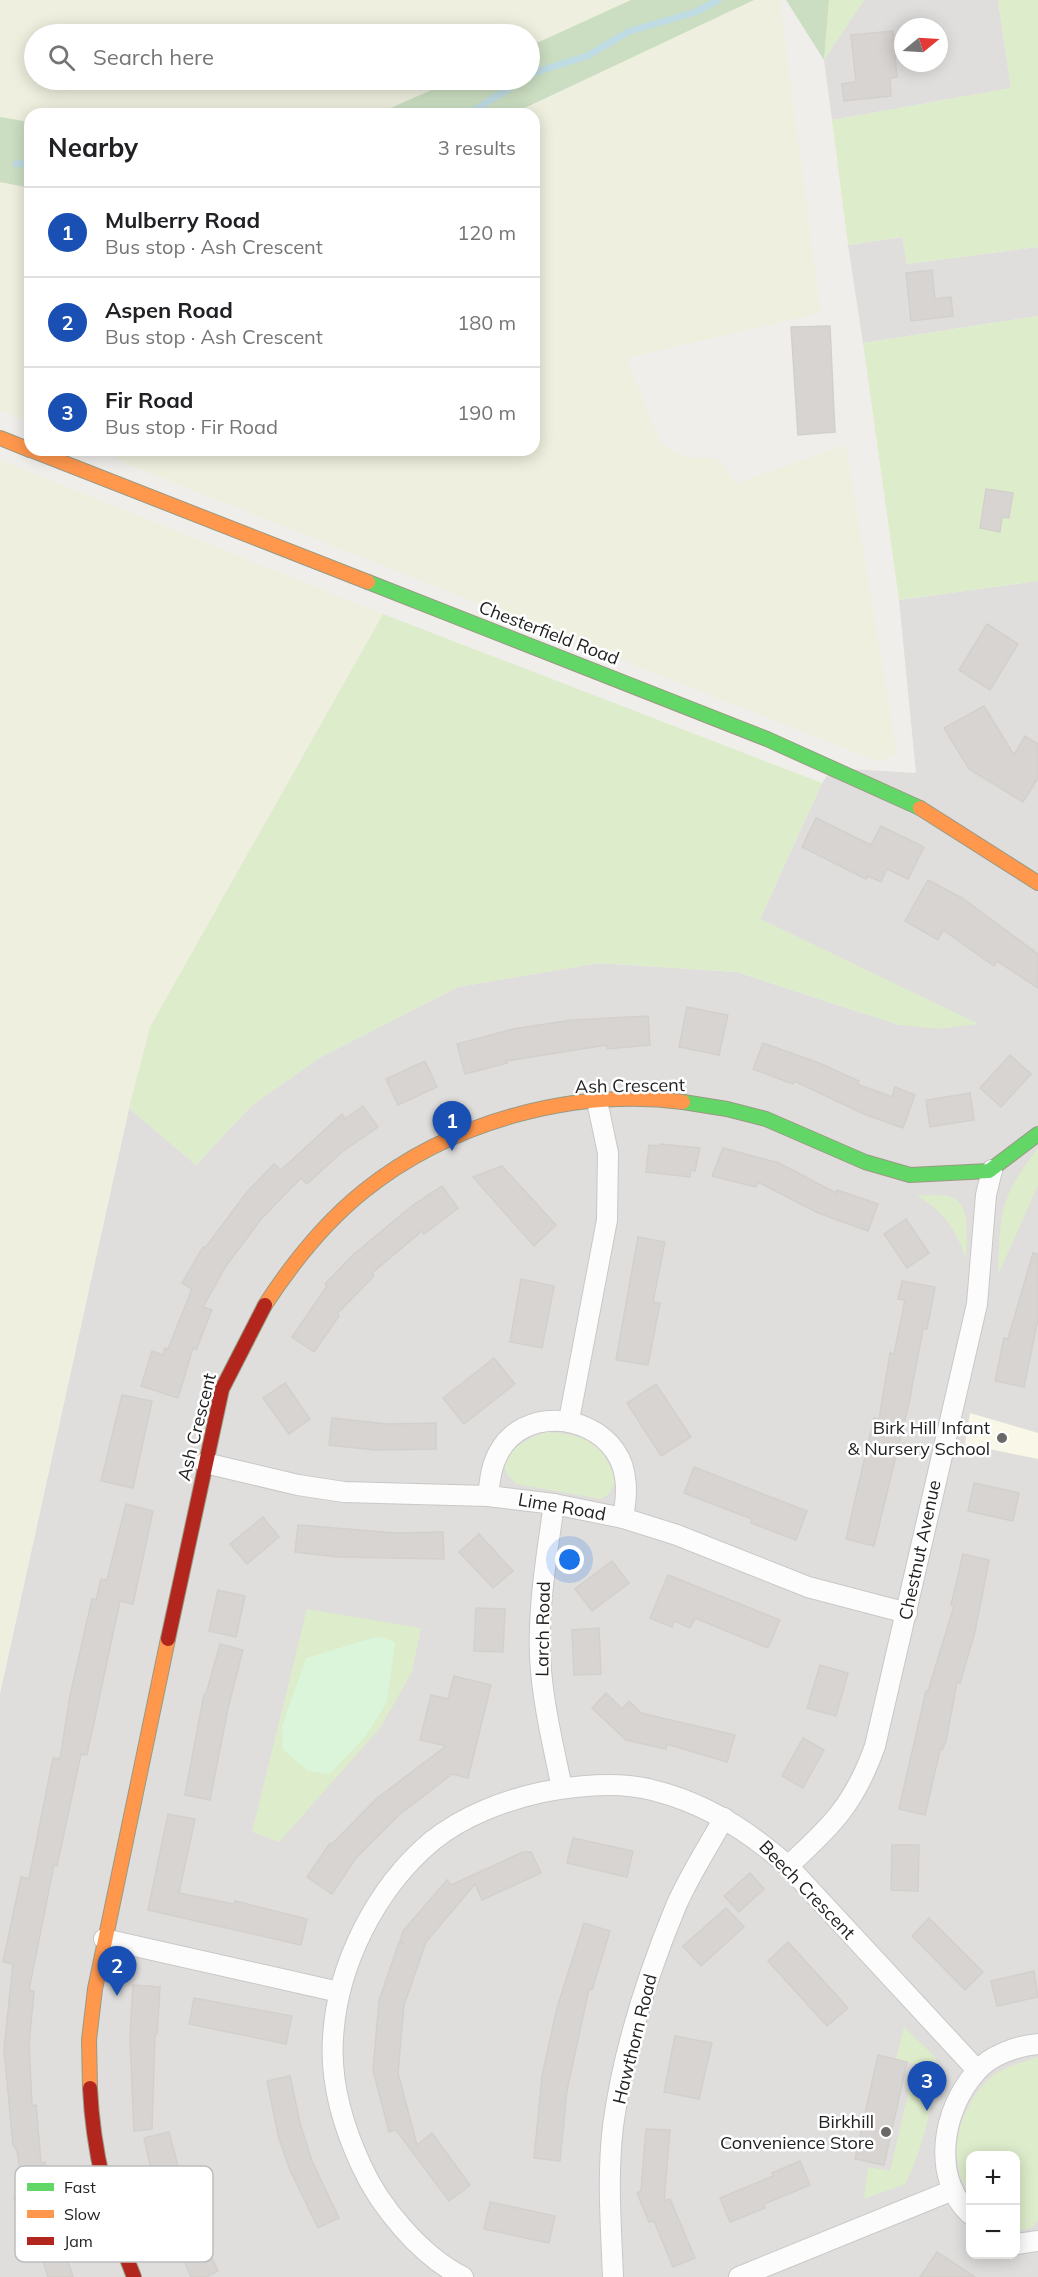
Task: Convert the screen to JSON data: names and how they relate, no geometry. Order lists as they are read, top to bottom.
{
  "streets": {
    "street": [
      "Chesterfield Road",
      "Ash Crescent",
      "Lime Road",
      "Chestnut Avenue",
      "Larch Road",
      "Beech Crescent",
      "Hawthorn Road"
    ]
  },
  "crossings": [
    ["Ash Crescent", "Lime Road"],
    ["Ash Crescent", "Chestnut Avenue"],
    ["Lime Road", "Chestnut Avenue"],
    ["Lime Road", "Larch Road"],
    ["Chestnut Avenue", "Beech Crescent"],
    ["Larch Road", "Beech Crescent"],
    ["Beech Crescent", "Hawthorn Road"]
  ],
  "places": ["Birk Hill Infant & Nursery School", "Birkhill Convenience Store"],
  "legend": ["Fast", "Slow", "Jam"],
  "north": "right",
  "page": {
    "search": "Search here",
    "heading": ["Nearby", "3 results"],
    "list": [
      {
        "mark": "1",
        "name": "Mulberry Road",
        "note": "Bus stop · Ash Crescent",
        "value": "120 m"
      },
      {
        "mark": "2",
        "name": "Aspen Road",
        "note": "Bus stop · Ash Crescent",
        "value": "180 m"
      },
      {
        "mark": "3",
        "name": "Fir Road",
        "note": "Bus stop · Fir Road",
        "value": "190 m"
      }
    ],
    "pins": ["1", "2", "3"],
    "map_buttons": ["+", "−"]
  }
}
